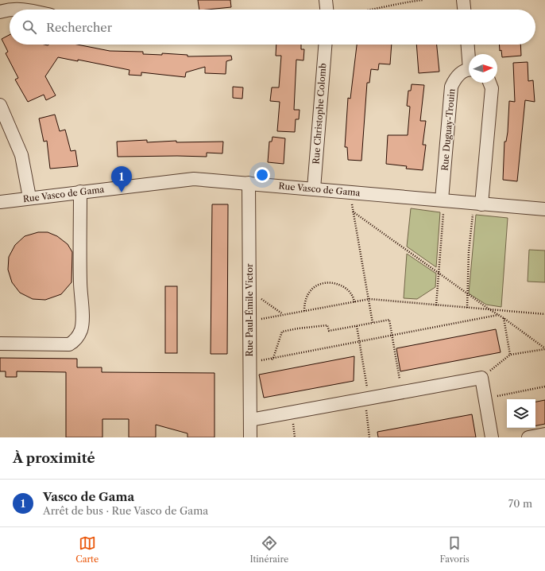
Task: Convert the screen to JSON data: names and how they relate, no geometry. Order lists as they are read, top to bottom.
{
  "streets": {
    "street": [
      "Rue Christophe Colomb",
      "Rue Duguay-Trouin",
      "Rue Vasco de Gama",
      "Rue Paul-Émile Victor"
    ]
  },
  "crossings": [
    ["Rue Christophe Colomb", "Rue Vasco de Gama"],
    ["Rue Duguay-Trouin", "Rue Vasco de Gama"],
    ["Rue Vasco de Gama", "Rue Paul-Émile Victor"]
  ],
  "north": "right",
  "page": {
    "search": "Rechercher",
    "pins": "1",
    "heading": "À proximité",
    "list": [
      {
        "mark": "1",
        "name": "Vasco de Gama",
        "note": "Arrêt de bus · Rue Vasco de Gama",
        "value": "70 m"
      }
    ],
    "nav": ["Carte", "Itinéraire", "Favoris"]
  }
}
